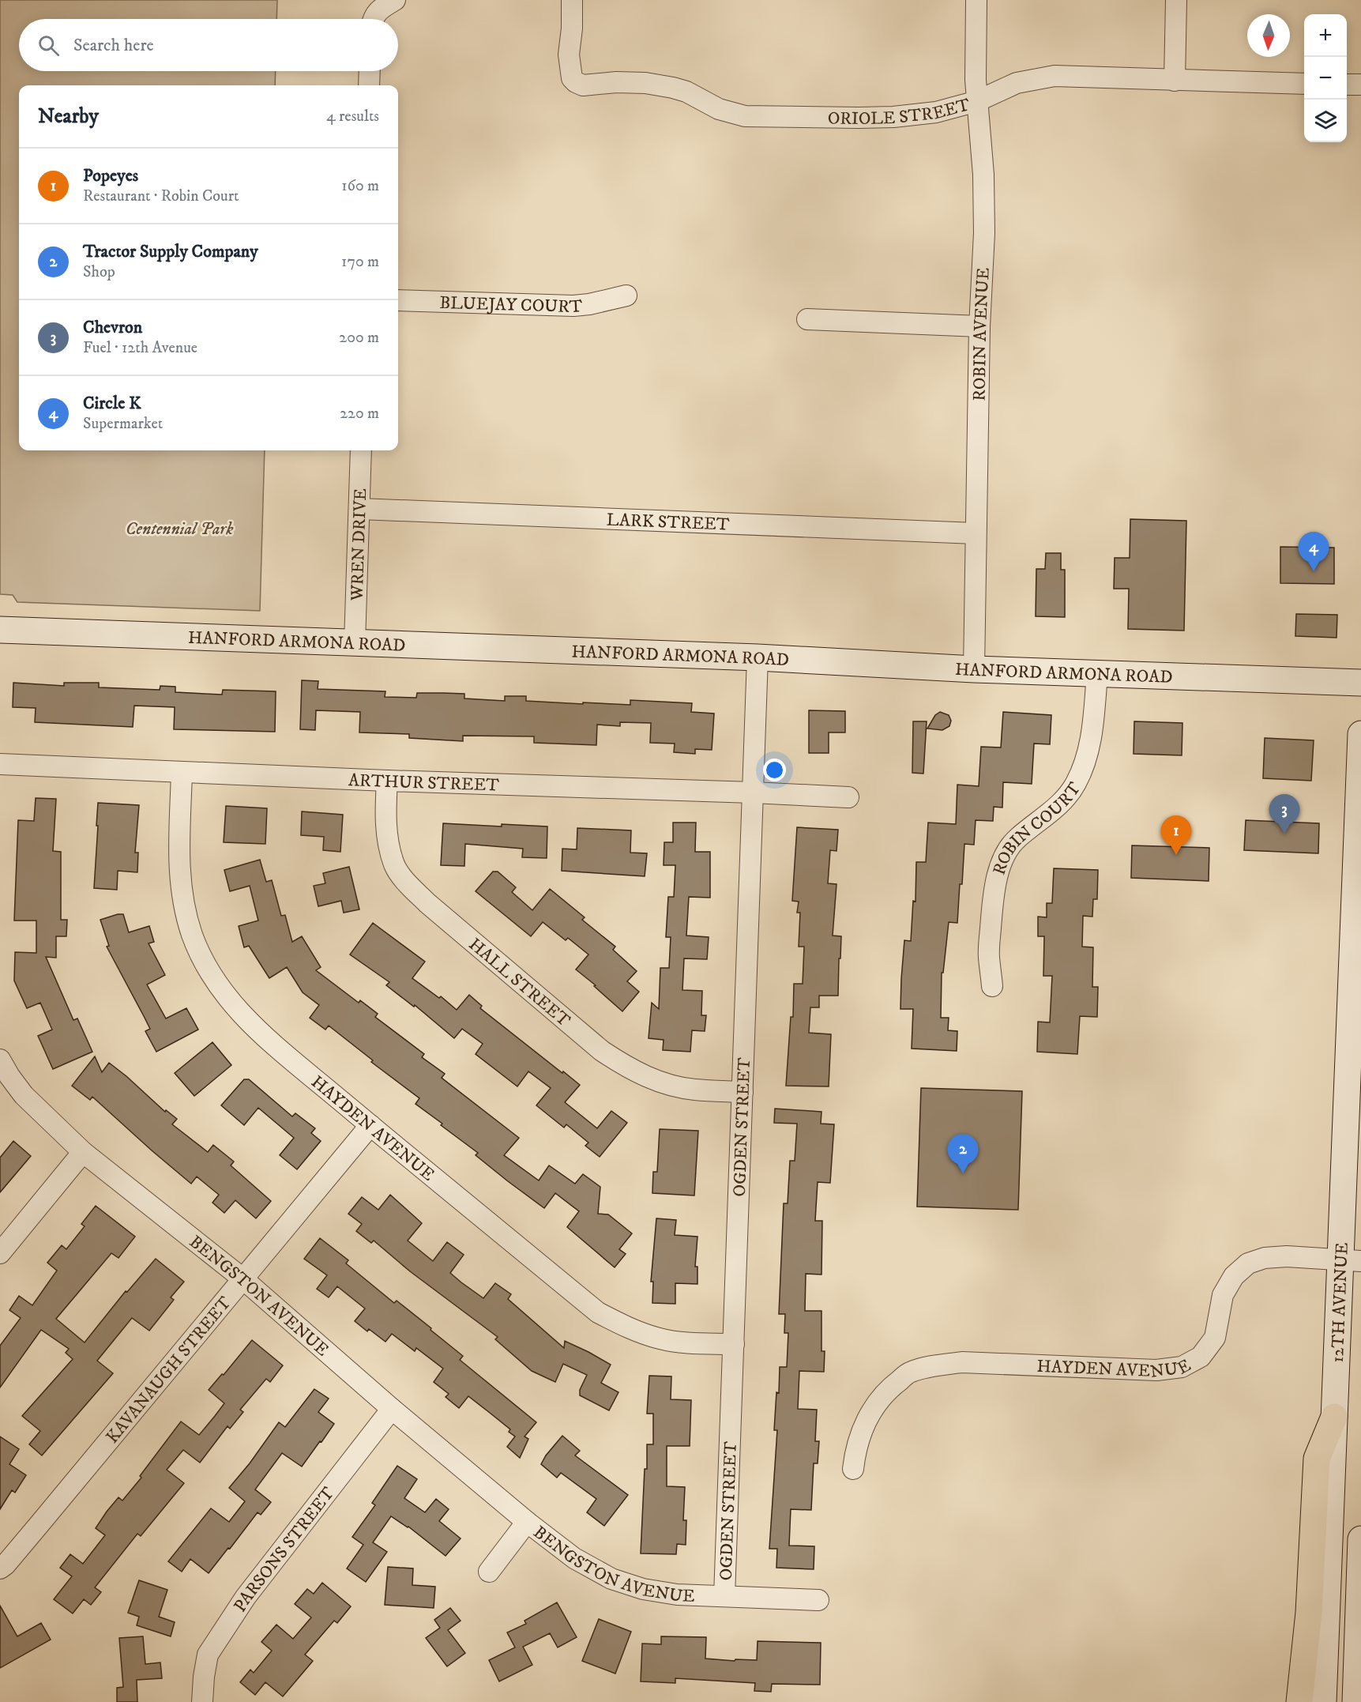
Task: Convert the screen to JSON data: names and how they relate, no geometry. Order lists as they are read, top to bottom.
{
  "streets": {
    "main road": ["HANFORD ARMONA ROAD", "12TH AVENUE"],
    "street": [
      "ORIOLE STREET",
      "BLUEJAY COURT",
      "ROBIN AVENUE",
      "LARK STREET",
      "WREN DRIVE",
      "ARTHUR STREET",
      "ROBIN COURT",
      "HALL STREET",
      "OGDEN STREET",
      "HAYDEN AVENUE",
      "BENGSTON AVENUE",
      "KAVANAUGH STREET",
      "PARSONS STREET"
    ]
  },
  "crossings": [
    ["ORIOLE STREET", "ROBIN AVENUE"],
    ["ROBIN AVENUE", "LARK STREET"],
    ["ROBIN AVENUE", "HANFORD ARMONA ROAD"],
    ["LARK STREET", "WREN DRIVE"],
    ["WREN DRIVE", "HANFORD ARMONA ROAD"],
    ["HANFORD ARMONA ROAD", "ROBIN COURT"],
    ["HANFORD ARMONA ROAD", "OGDEN STREET"],
    ["ARTHUR STREET", "HALL STREET"],
    ["ARTHUR STREET", "OGDEN STREET"],
    ["ARTHUR STREET", "HAYDEN AVENUE"],
    ["HALL STREET", "OGDEN STREET"],
    ["OGDEN STREET", "HAYDEN AVENUE"],
    ["OGDEN STREET", "BENGSTON AVENUE"],
    ["HAYDEN AVENUE", "12TH AVENUE"],
    ["HAYDEN AVENUE", "KAVANAUGH STREET"],
    ["BENGSTON AVENUE", "KAVANAUGH STREET"],
    ["BENGSTON AVENUE", "PARSONS STREET"]
  ],
  "parks": ["Centennial Park"],
  "north": "bottom",
  "page": {
    "map_buttons": ["+", "−"],
    "search": "Search here",
    "heading": ["Nearby", "4 results"],
    "list": [
      {
        "mark": "1",
        "name": "Popeyes",
        "note": "Restaurant · Robin Court",
        "value": "160 m"
      },
      {
        "mark": "2",
        "name": "Tractor Supply Company",
        "note": "Shop",
        "value": "170 m"
      },
      {
        "mark": "3",
        "name": "Chevron",
        "note": "Fuel · 12th Avenue",
        "value": "200 m"
      },
      {
        "mark": "4",
        "name": "Circle K",
        "note": "Supermarket",
        "value": "220 m"
      }
    ],
    "pins": [
      "4",
      "3",
      "1",
      "2"
    ]
  }
}
